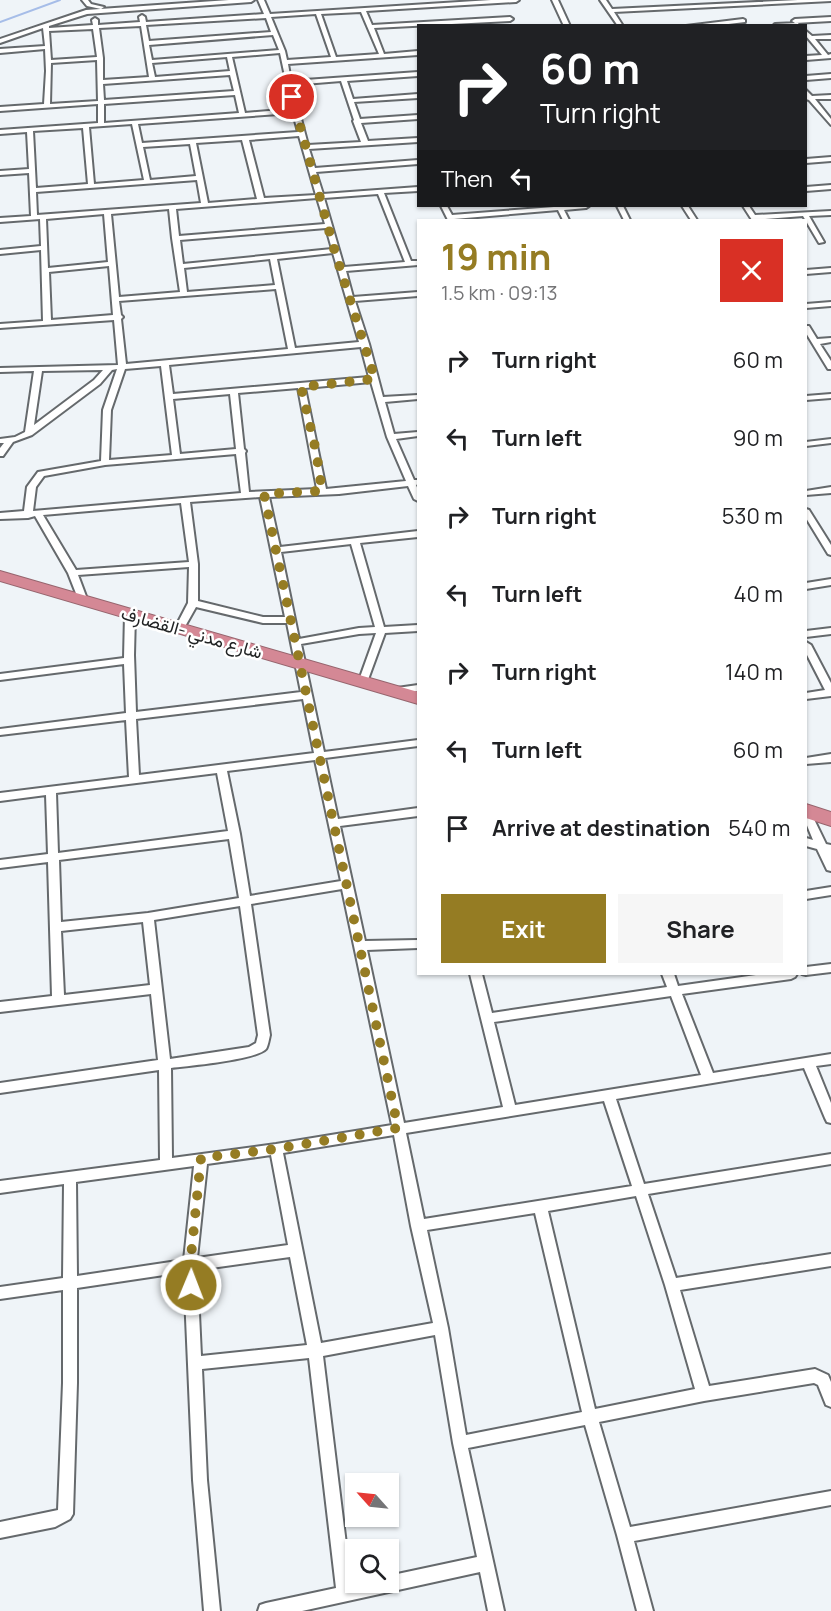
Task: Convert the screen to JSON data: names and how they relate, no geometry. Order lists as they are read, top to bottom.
{
  "streets": {
    "highway": ["شارع مدني -القضارف"]
  },
  "north": "top left",
  "page": {
    "turn": ["60 m", "Turn right"],
    "then": "Then",
    "heading": ["19 min", "1.5 km · 09:13"],
    "list": [
      {
        "name": "Turn right",
        "value": "60 m"
      },
      {
        "name": "Turn left",
        "value": "90 m"
      },
      {
        "name": "Turn right",
        "value": "530 m"
      },
      {
        "name": "Turn left",
        "value": "40 m"
      },
      {
        "name": "Turn right",
        "value": "140 m"
      },
      {
        "name": "Turn left",
        "value": "60 m"
      },
      {
        "name": "Arrive at destination",
        "value": "540 m"
      }
    ],
    "buttons": ["Exit", "Share"]
  }
}
